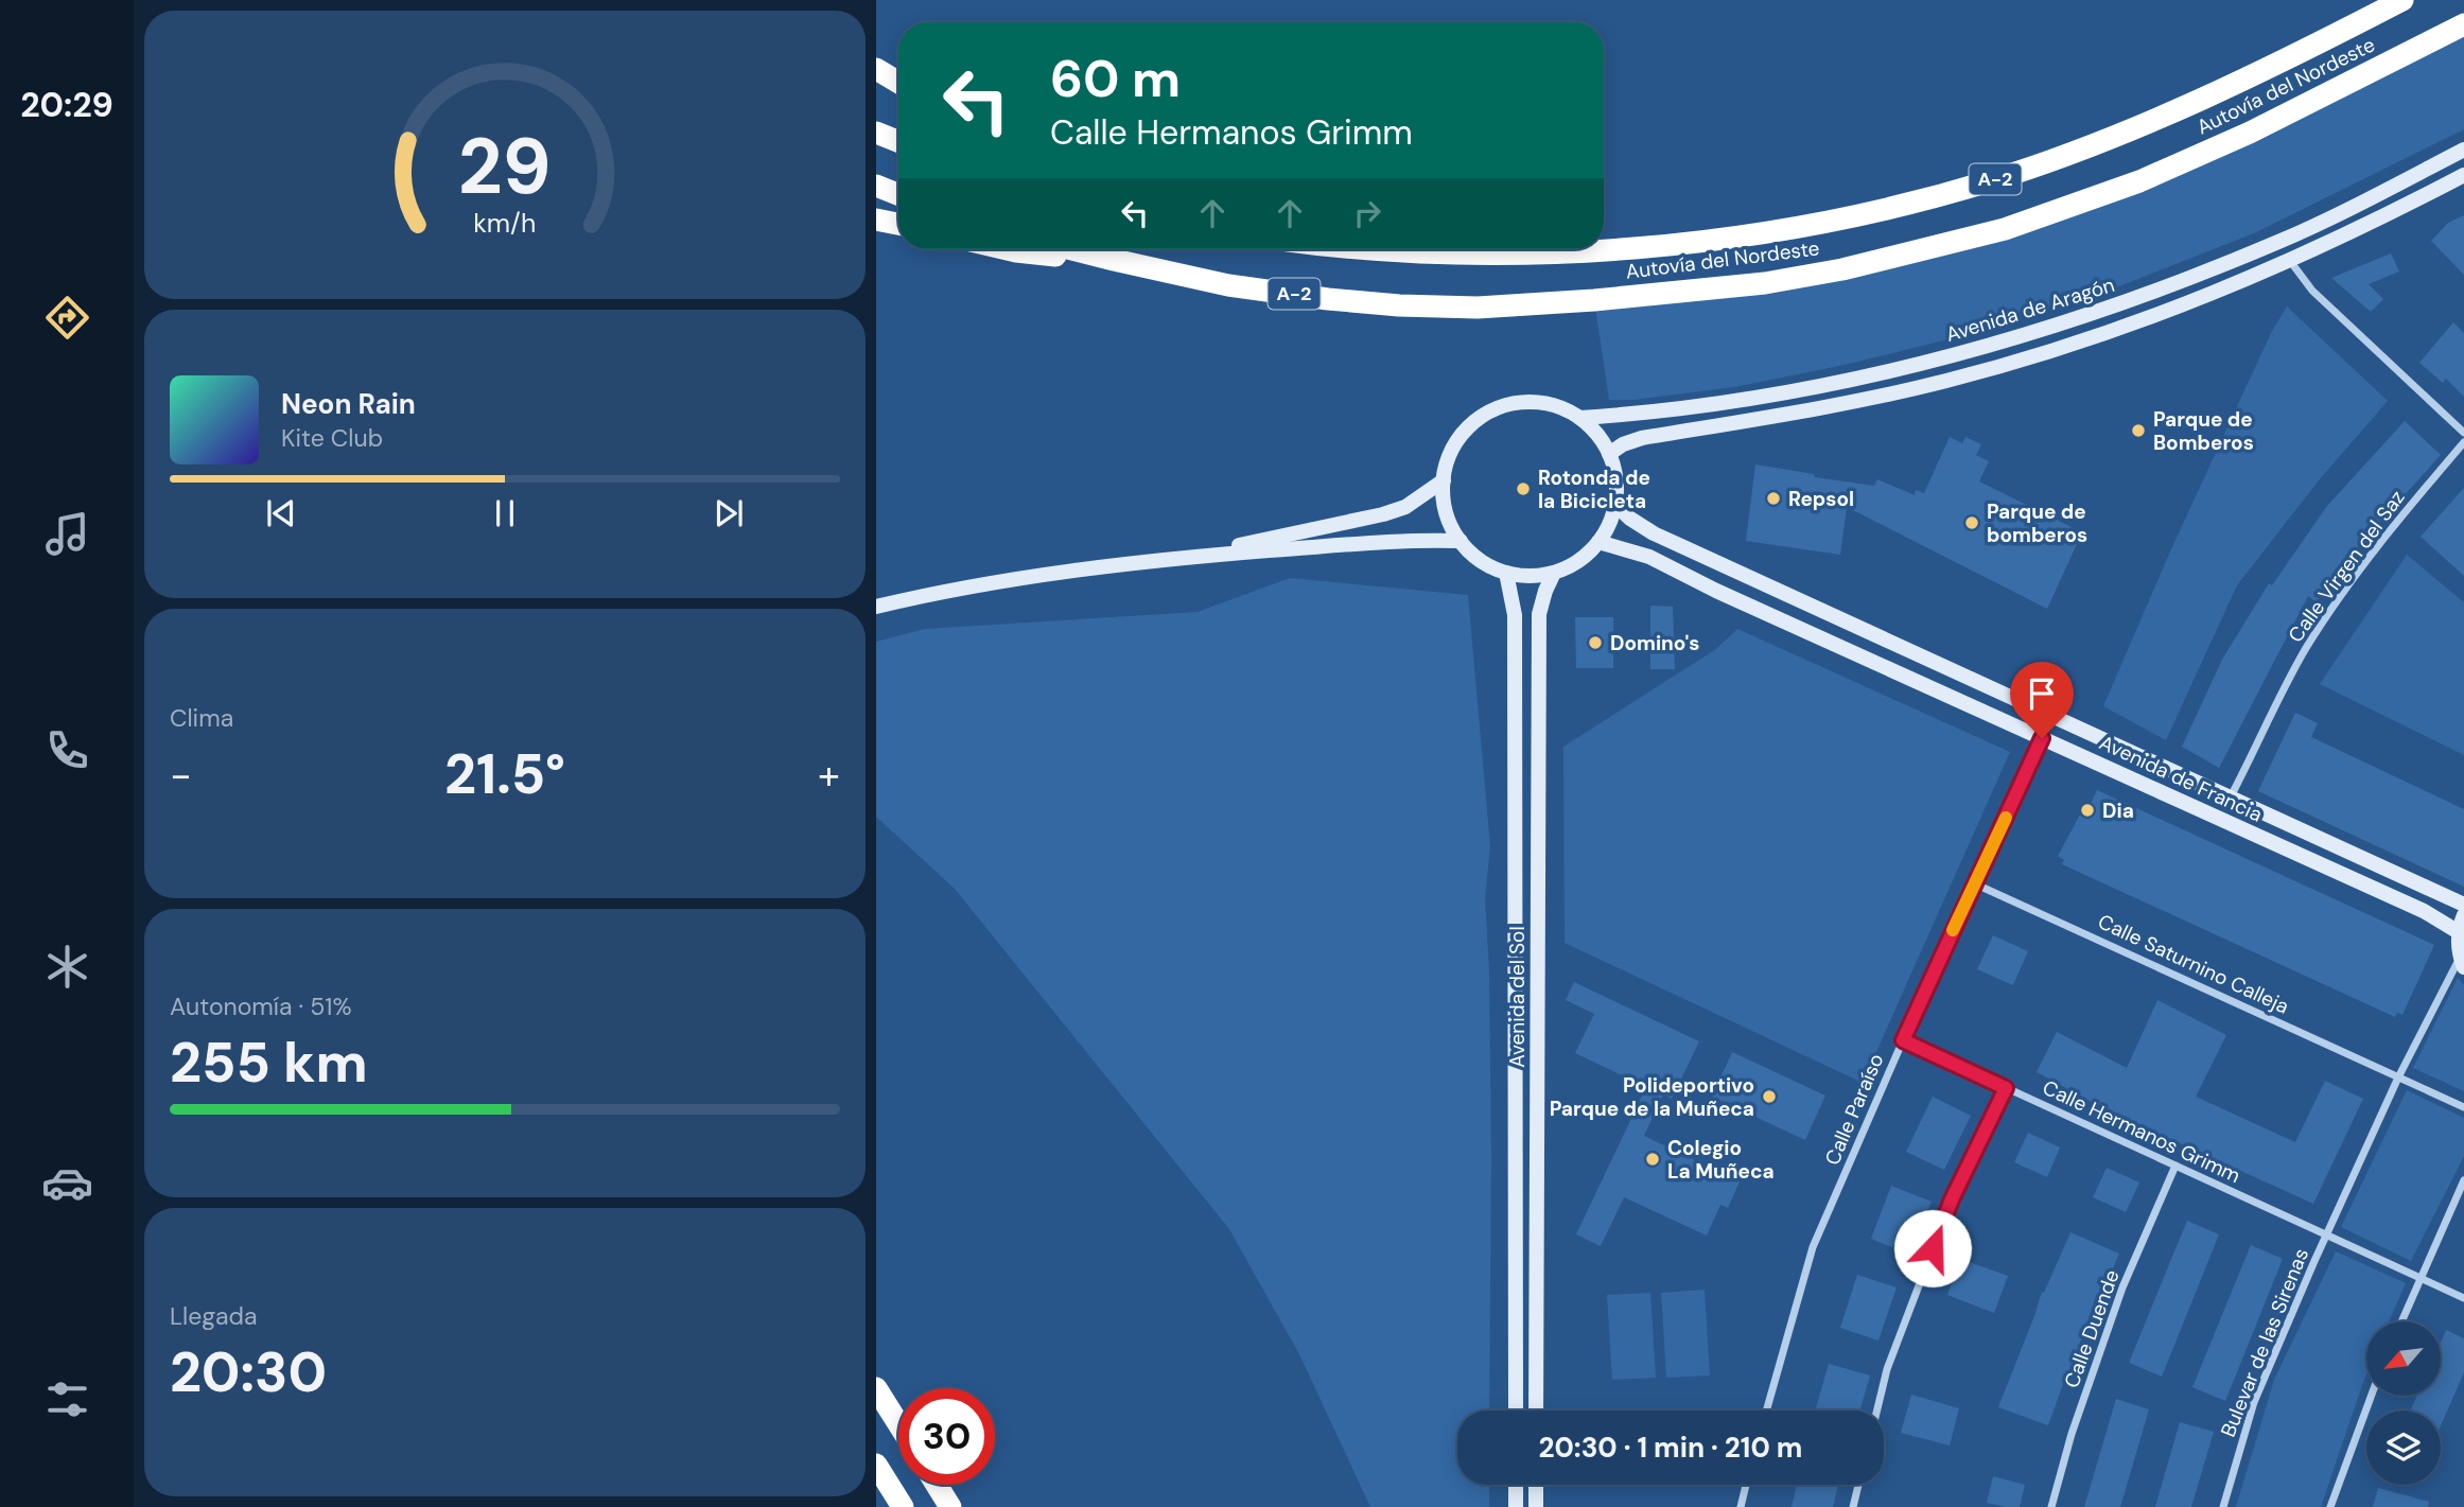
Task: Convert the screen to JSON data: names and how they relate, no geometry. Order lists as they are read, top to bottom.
{
  "streets": {
    "highway": ["Autovía del Nordeste", "A-2"],
    "street": [
      "Avenida de Aragón",
      "Calle Virgen del Saz",
      "Avenida de Francia",
      "Calle Saturnino Calleja",
      "Avenida del Sol",
      "Calle Paraíso",
      "Calle Hermanos Grimm",
      "Calle Duende",
      "Bulevar de las Sirenas"
    ]
  },
  "crossings": [
    ["Avenida de Aragón", "Avenida de Francia"],
    ["Avenida de Aragón", "Avenida del Sol"],
    ["Calle Virgen del Saz", "Avenida de Francia"],
    ["Avenida de Francia", "Avenida del Sol"],
    ["Avenida de Francia", "Calle Paraíso"],
    ["Calle Saturnino Calleja", "Calle Paraíso"],
    ["Calle Saturnino Calleja", "Bulevar de las Sirenas"],
    ["Calle Paraíso", "Calle Hermanos Grimm"],
    ["Calle Hermanos Grimm", "Calle Duende"],
    ["Calle Hermanos Grimm", "Bulevar de las Sirenas"]
  ],
  "places": [
    "Parque de Bomberos",
    "Rotonda de la Bicicleta",
    "Repsol",
    "Parque de bomberos",
    "Domino's",
    "Dia",
    "Polideportivo Parque de la Muñeca",
    "Colegio La Muñeca"
  ],
  "north": "bottom left",
  "page": {
    "tabs": "20:29",
    "turn": ["60 m", "Calle Hermanos Grimm"],
    "song": ["Neon Rain", "Kite Club"],
    "tile": [
      "Clima",
      ["Autonomía · 51%", "255 km"],
      ["Llegada", "20:30"]
    ],
    "heat": ["−", "21.5°", "+"],
    "limit": "30",
    "trip": "20:30 · 1 min · 210 m",
    "gauge": ["29", "km/h"]
  }
}
